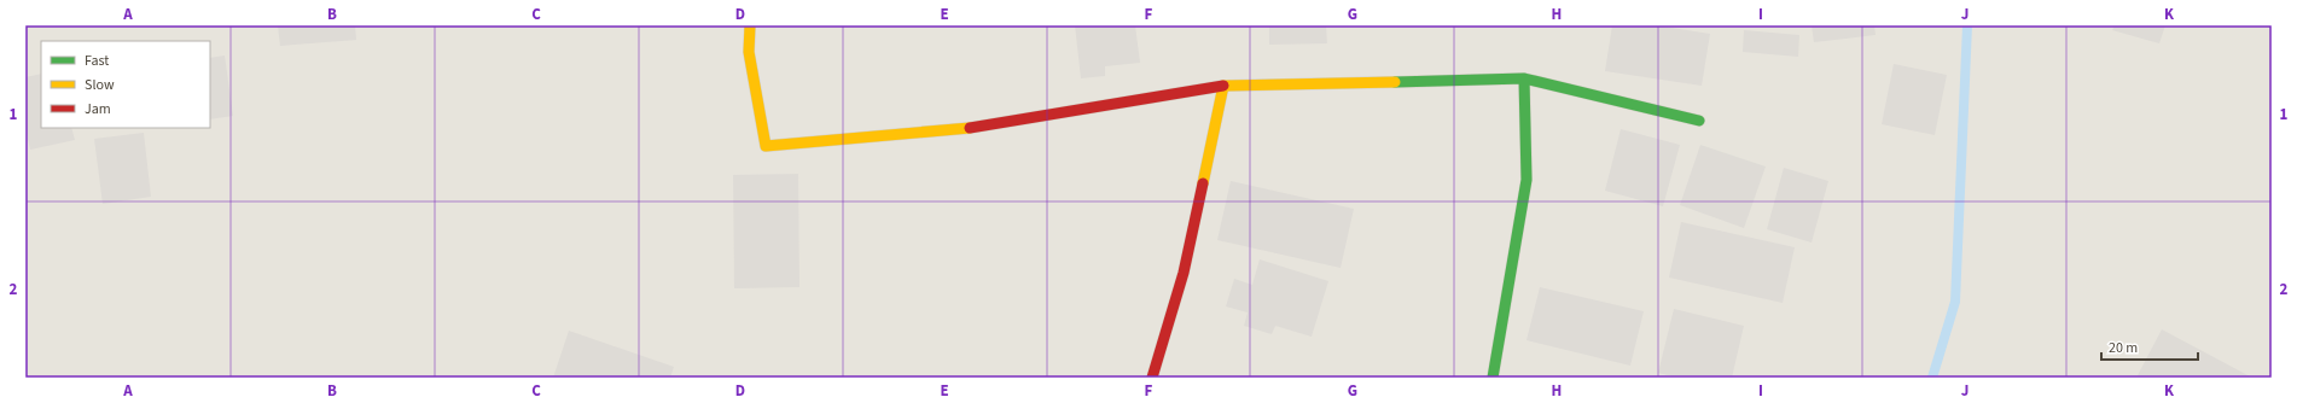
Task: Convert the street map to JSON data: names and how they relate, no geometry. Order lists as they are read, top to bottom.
{
  "legend": ["Fast", "Slow", "Jam"],
  "scale_bar": "20 m",
  "grid": {
    "columns": [
      "A",
      "B",
      "C",
      "D",
      "E",
      "F",
      "G",
      "H",
      "I",
      "J",
      "K"
    ],
    "rows": ["1", "2"]
  }
}
